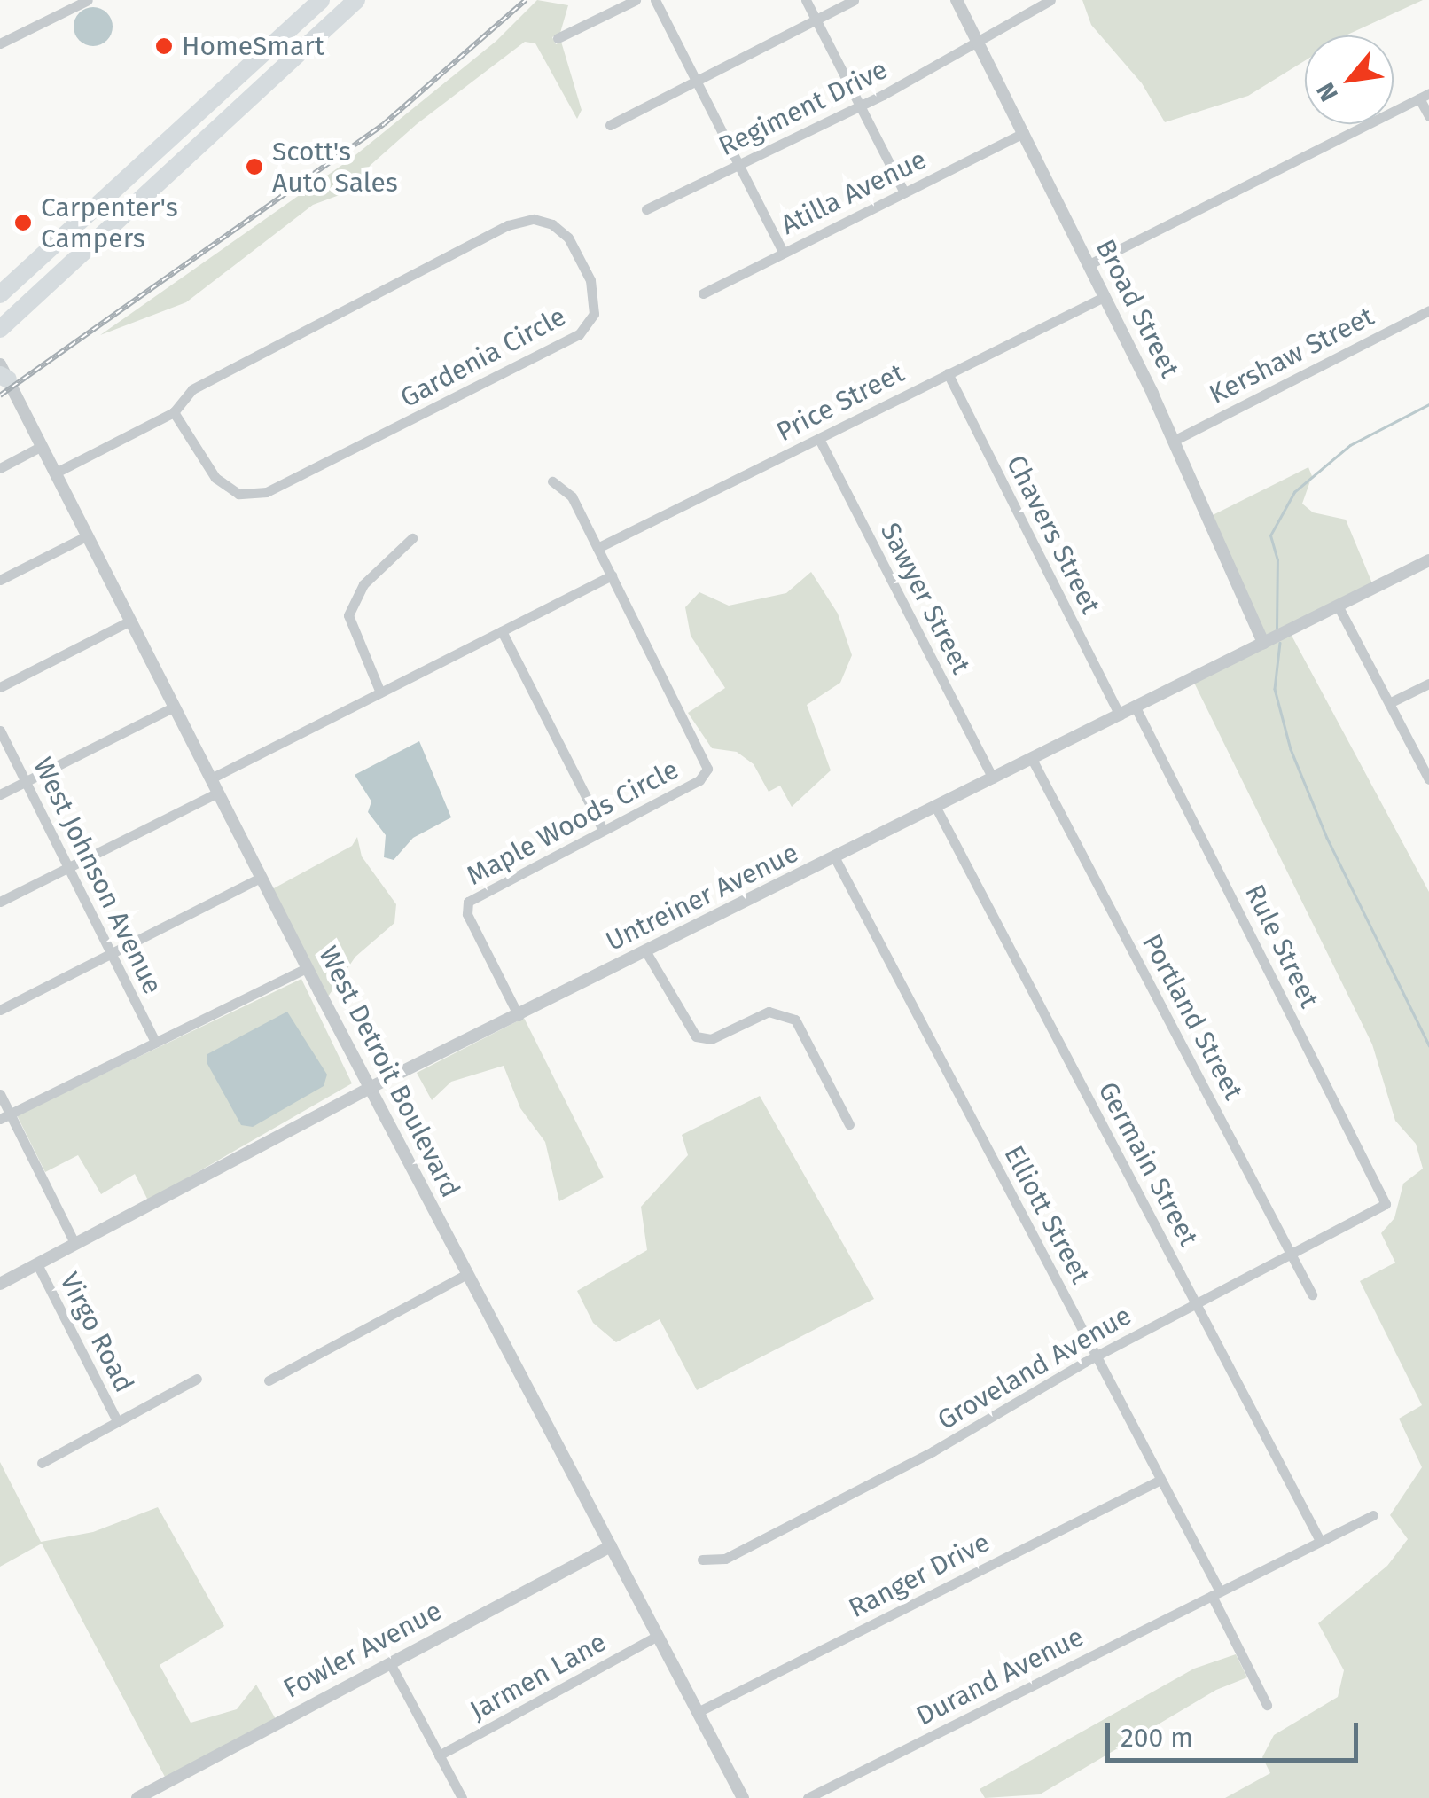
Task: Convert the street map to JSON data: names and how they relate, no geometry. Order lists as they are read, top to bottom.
{
  "streets": {
    "street": [
      "Regiment Drive",
      "Atilla Avenue",
      "Broad Street",
      "Kershaw Street",
      "Gardenia Circle",
      "Price Street",
      "Chavers Street",
      "Sawyer Street",
      "Maple Woods Circle",
      "West Johnson Avenue",
      "Untreiner Avenue",
      "Rule Street",
      "Portland Street",
      "West Detroit Boulevard",
      "Germain Street",
      "Elliott Street",
      "Virgo Road",
      "Groveland Avenue",
      "Ranger Drive",
      "Fowler Avenue",
      "Jarmen Lane",
      "Durand Avenue"
    ]
  },
  "crossings": [
    ["Regiment Drive", "Broad Street"],
    ["Atilla Avenue", "Broad Street"],
    ["Broad Street", "Kershaw Street"],
    ["Broad Street", "Price Street"],
    ["Broad Street", "Untreiner Avenue"],
    ["Gardenia Circle", "West Detroit Boulevard"],
    ["Price Street", "Chavers Street"],
    ["Price Street", "Sawyer Street"],
    ["Price Street", "Maple Woods Circle"],
    ["Chavers Street", "Untreiner Avenue"],
    ["Sawyer Street", "Untreiner Avenue"],
    ["Maple Woods Circle", "Untreiner Avenue"],
    ["Untreiner Avenue", "Rule Street"],
    ["Untreiner Avenue", "Portland Street"],
    ["Untreiner Avenue", "West Detroit Boulevard"],
    ["Untreiner Avenue", "Germain Street"],
    ["Untreiner Avenue", "Elliott Street"],
    ["Untreiner Avenue", "Virgo Road"],
    ["Rule Street", "Groveland Avenue"],
    ["Portland Street", "Groveland Avenue"],
    ["West Detroit Boulevard", "Ranger Drive"],
    ["West Detroit Boulevard", "Fowler Avenue"],
    ["West Detroit Boulevard", "Jarmen Lane"],
    ["Germain Street", "Groveland Avenue"],
    ["Germain Street", "Durand Avenue"],
    ["Elliott Street", "Groveland Avenue"],
    ["Elliott Street", "Ranger Drive"],
    ["Elliott Street", "Durand Avenue"]
  ],
  "places": ["HomeSmart", "Scott's Auto Sales", "Carpenter's Campers"],
  "scale_bar": "200 m",
  "north": "bottom left"
}
